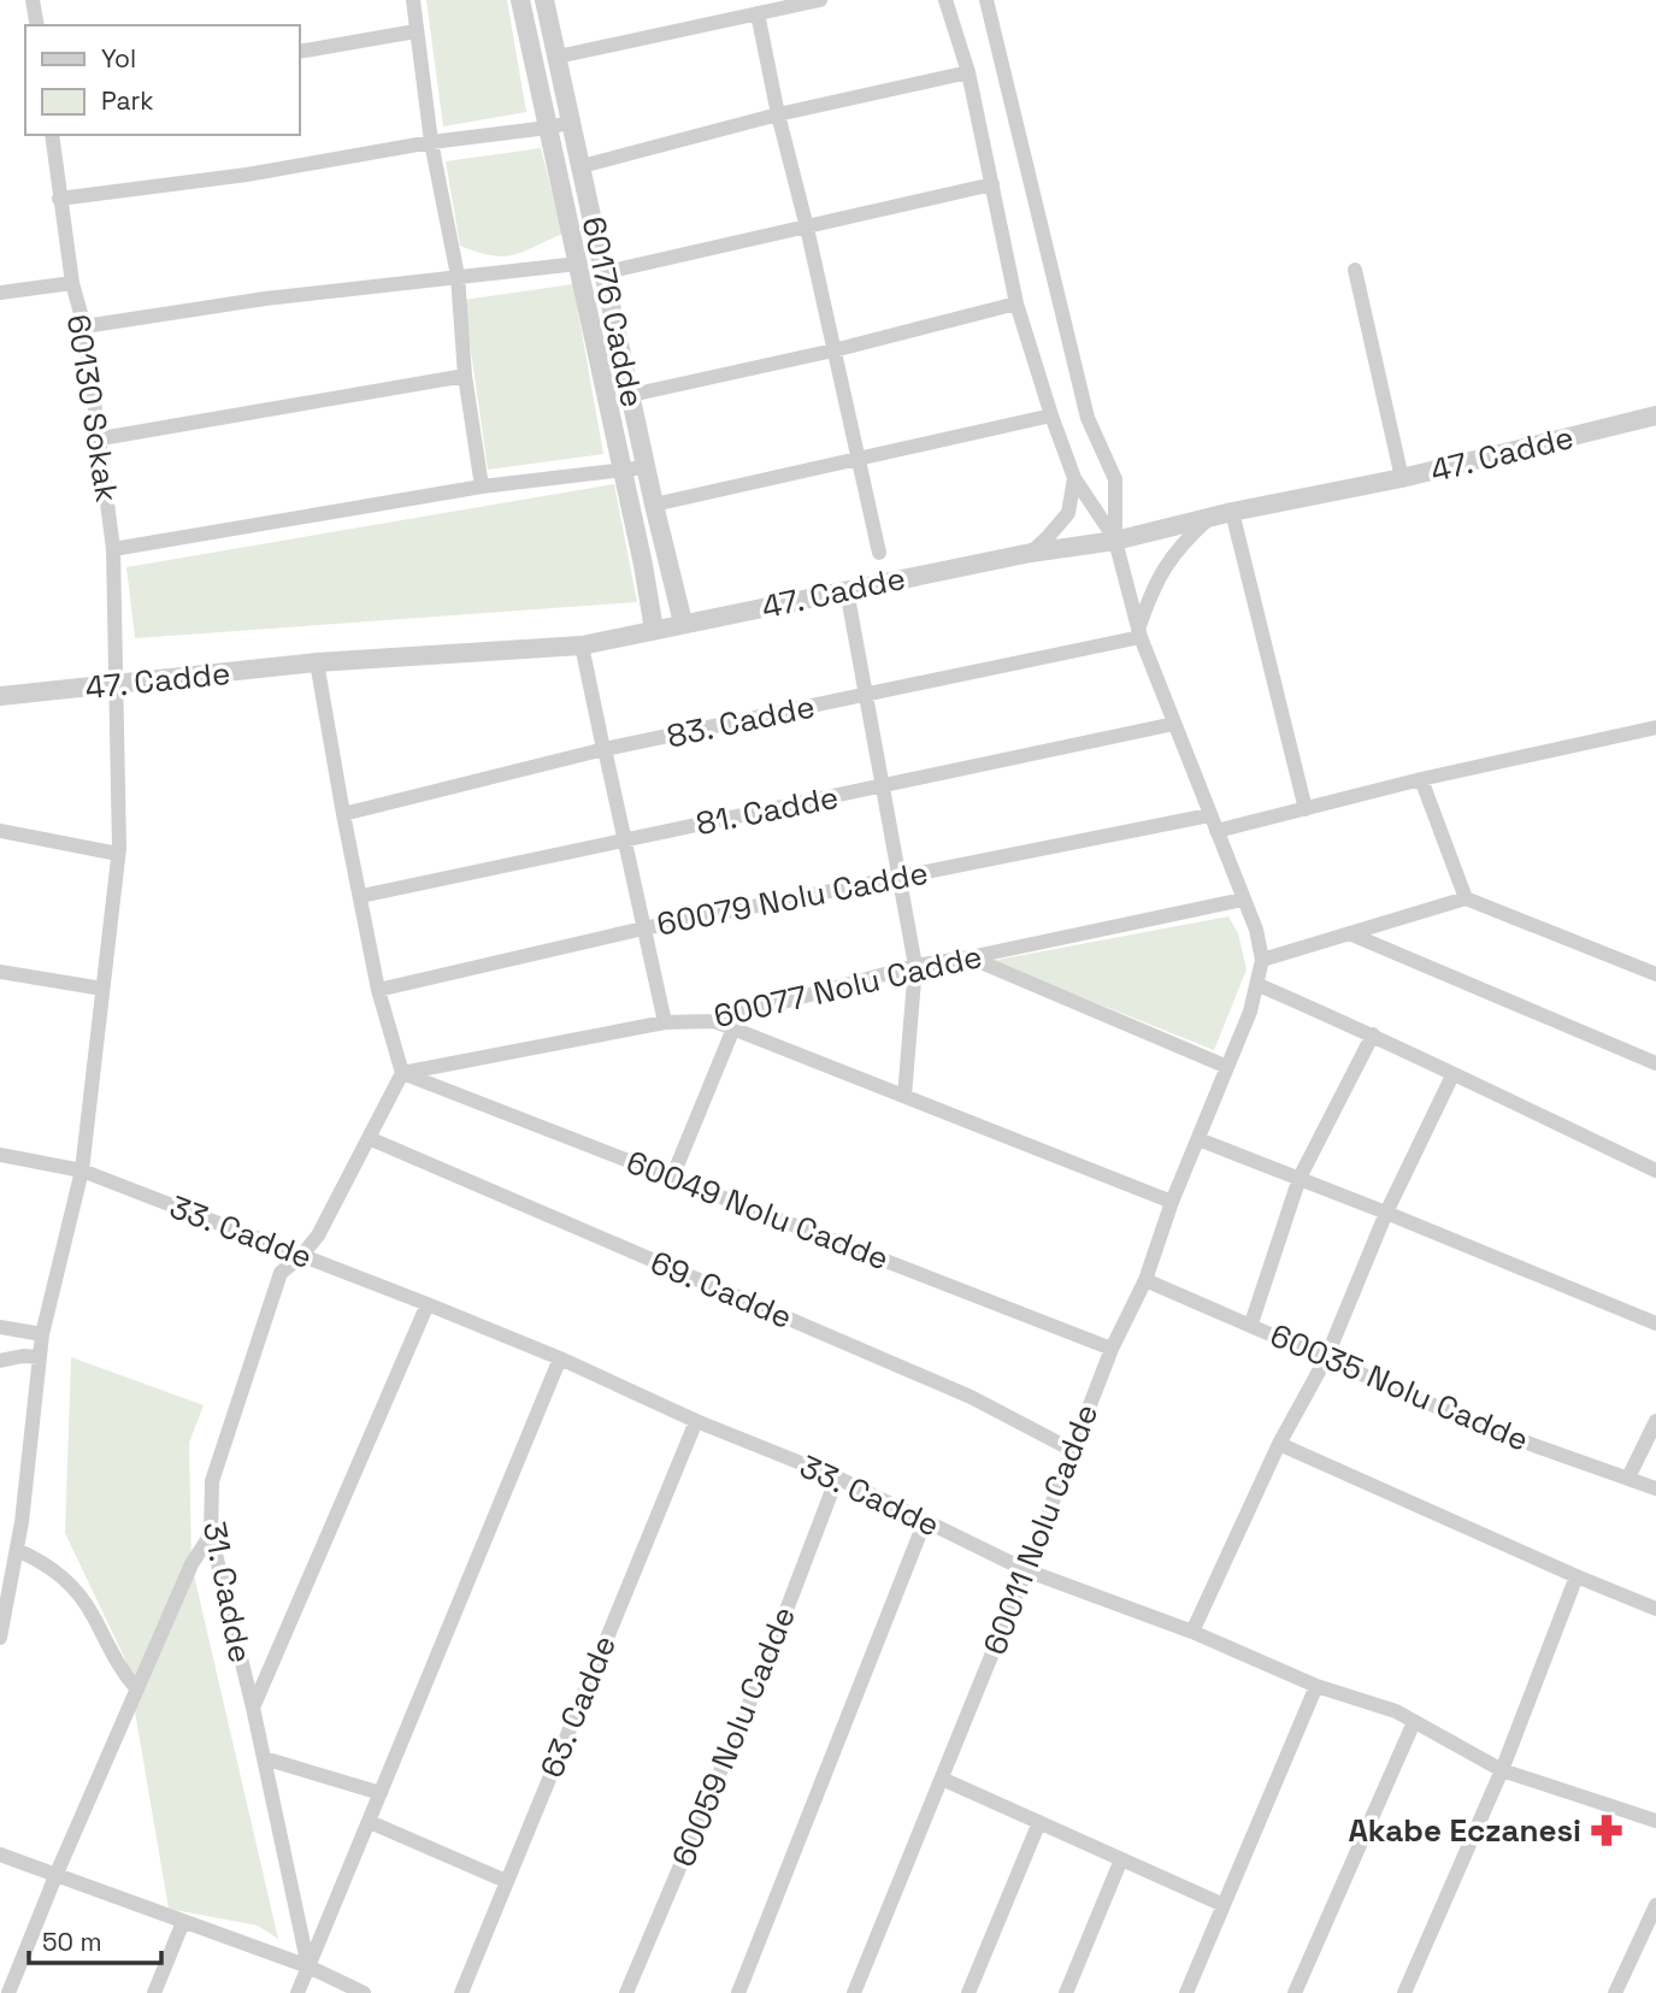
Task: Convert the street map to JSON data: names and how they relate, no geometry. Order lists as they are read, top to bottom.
{
  "streets": {
    "street": [
      "60176 Cadde",
      "60130 Sokak",
      "47. Cadde",
      "83. Cadde",
      "81. Cadde",
      "60079 Nolu Cadde",
      "60077 Nolu Cadde",
      "60049 Nolu Cadde",
      "33. Cadde",
      "69. Cadde",
      "60035 Nolu Cadde",
      "60011 Nolu Cadde",
      "31. Cadde",
      "63. Cadde",
      "60059 Nolu Cadde"
    ]
  },
  "crossings": [
    ["60176 Cadde", "47. Cadde"],
    ["60130 Sokak", "47. Cadde"],
    ["60130 Sokak", "33. Cadde"],
    ["60077 Nolu Cadde", "60049 Nolu Cadde"],
    ["60077 Nolu Cadde", "31. Cadde"],
    ["60049 Nolu Cadde", "60011 Nolu Cadde"],
    ["60049 Nolu Cadde", "31. Cadde"],
    ["33. Cadde", "60011 Nolu Cadde"],
    ["33. Cadde", "31. Cadde"],
    ["33. Cadde", "63. Cadde"],
    ["33. Cadde", "60059 Nolu Cadde"],
    ["69. Cadde", "60011 Nolu Cadde"],
    ["69. Cadde", "31. Cadde"],
    ["60035 Nolu Cadde", "60011 Nolu Cadde"]
  ],
  "places": {
    "pharmacy": ["Akabe Eczanesi"]
  },
  "legend": ["Yol", "Park"],
  "scale_bar": "50 m"
}
